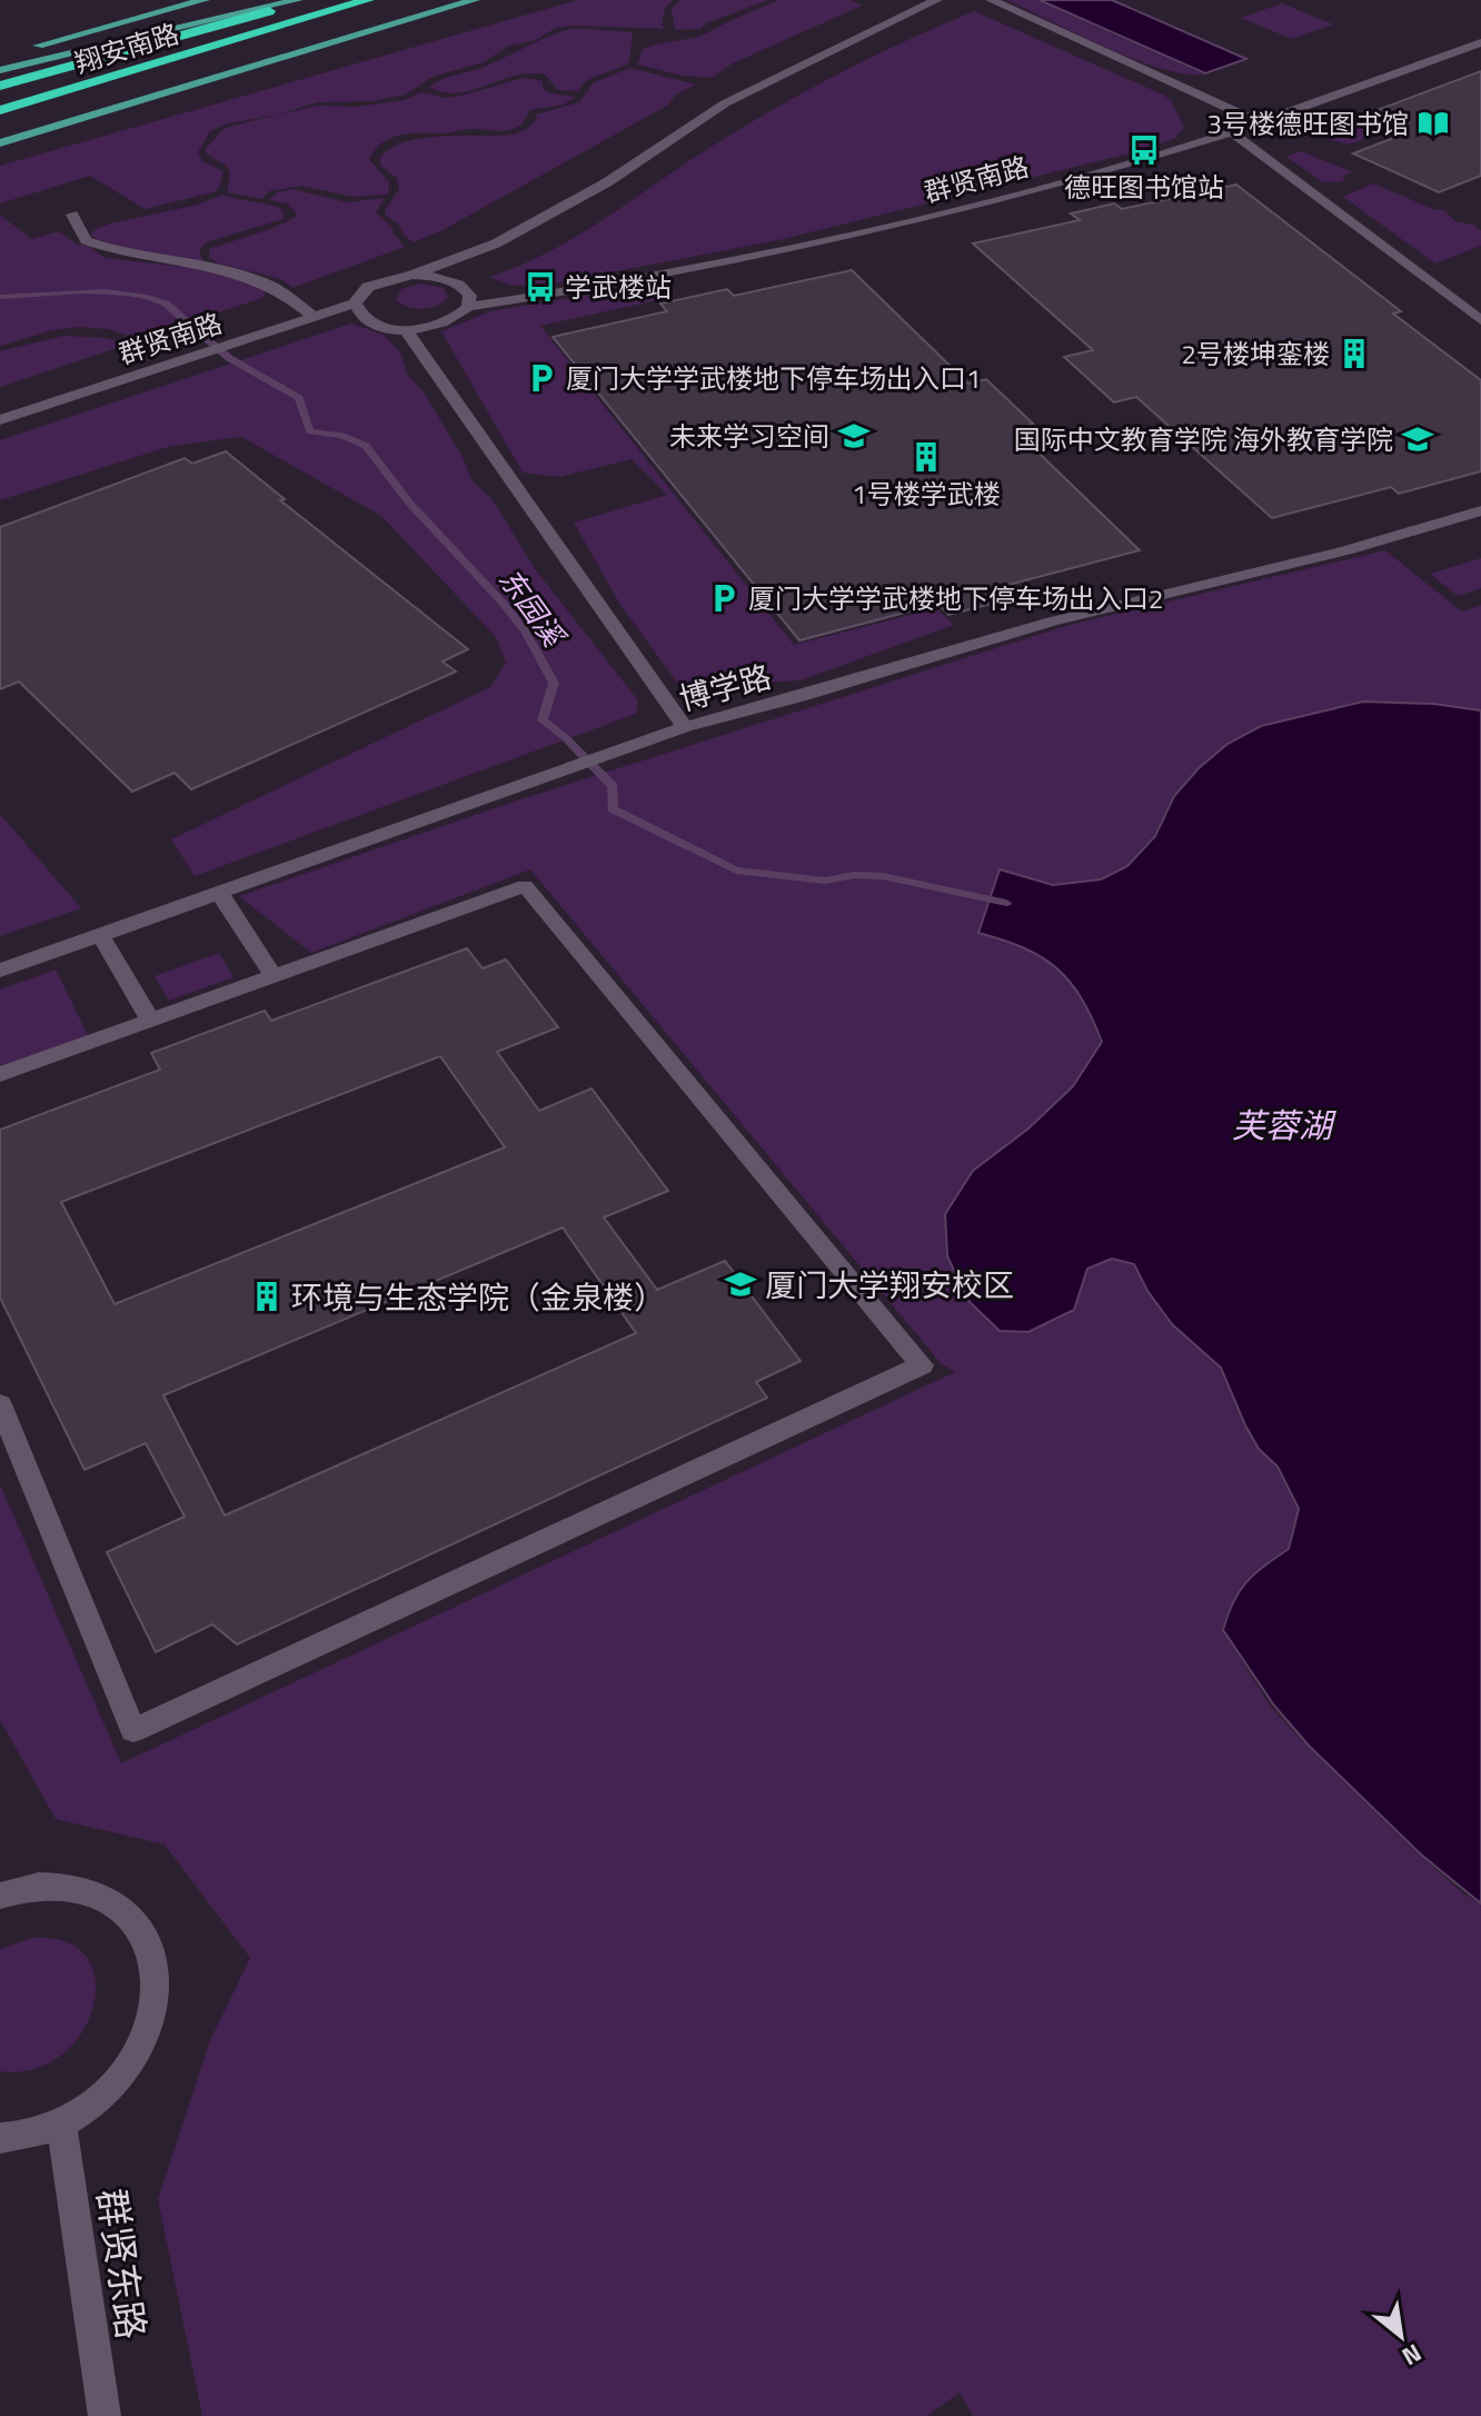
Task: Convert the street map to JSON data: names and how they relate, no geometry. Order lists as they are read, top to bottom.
{
  "streets": {
    "highway": ["翔安南路"],
    "street": ["群贤南路", "博学路", "群贤东路"]
  },
  "water": ["东园溪", "芙蓉湖"],
  "places": {
    "library": ["3号楼德旺图书馆"],
    "bus stop": ["德旺图书馆站", "学武楼站"],
    "building": ["2号楼坤銮楼", "1号楼学武楼", "环境与生态学院（金泉楼）"],
    "parking": ["厦门大学学武楼地下停车场出入口1", "厦门大学学武楼地下停车场出入口2"],
    "school or university": ["未来学习空间", "国际中文教育学院 海外教育学院", "厦门大学翔安校区"]
  },
  "north": "bottom right"
}
